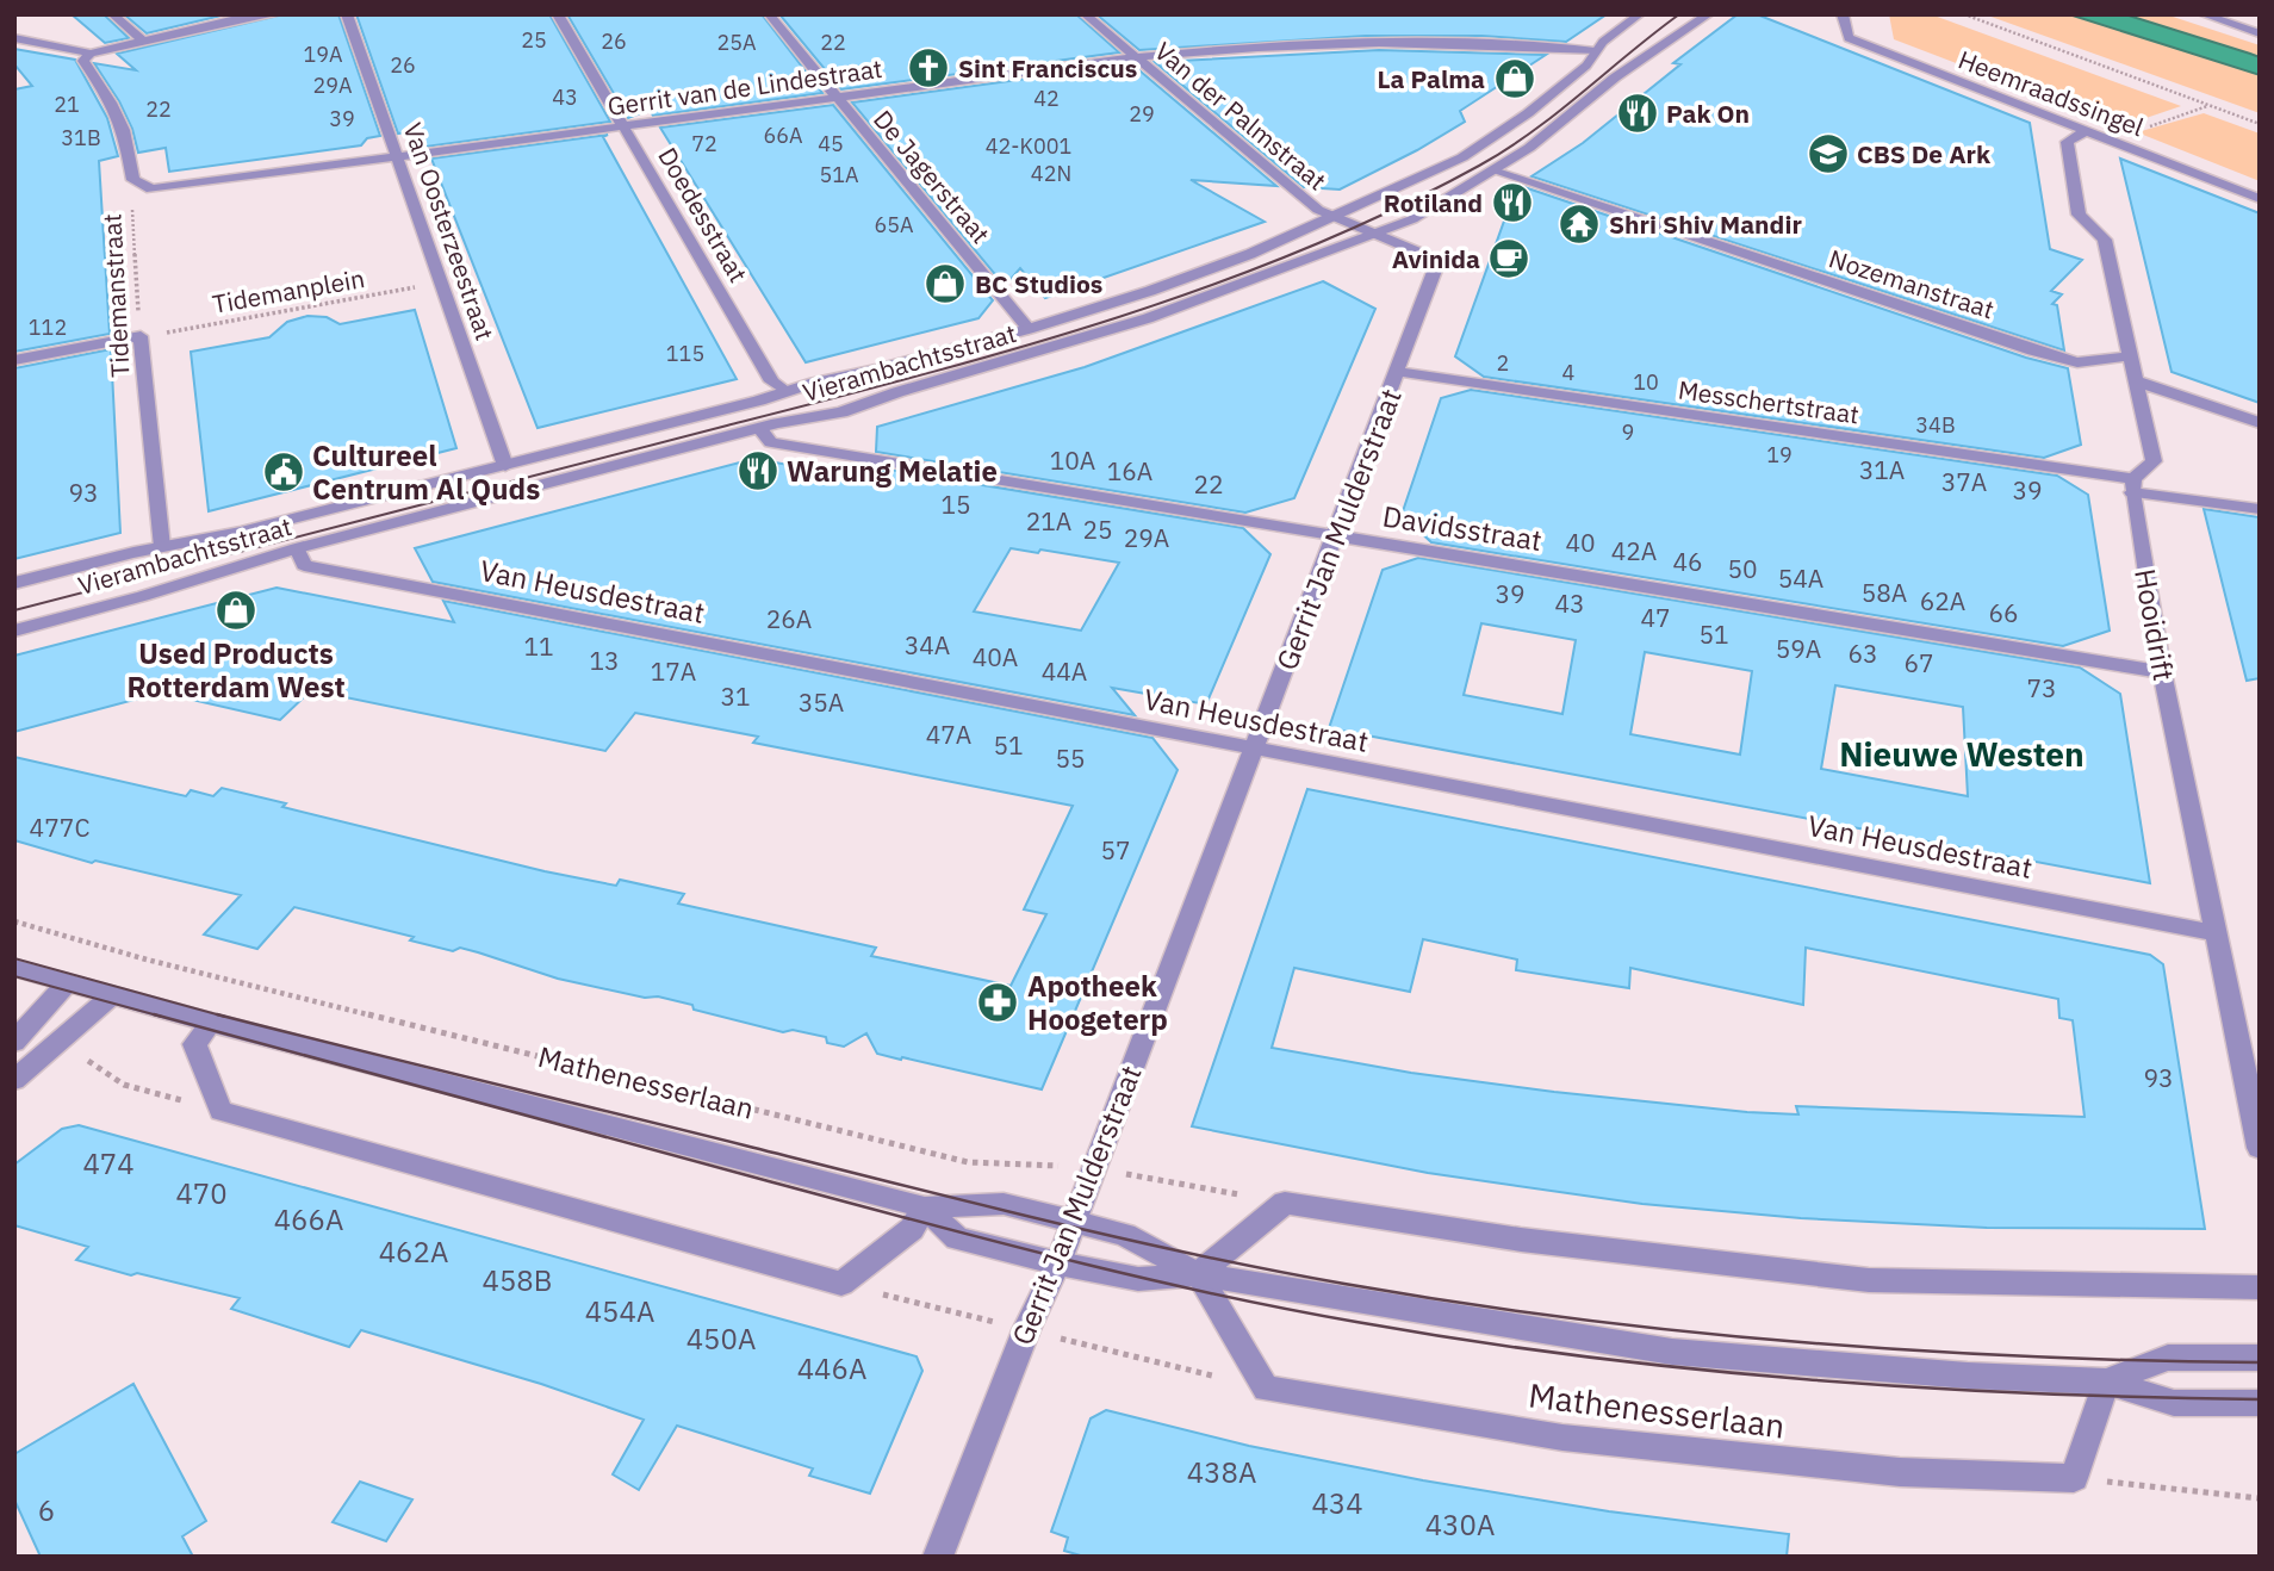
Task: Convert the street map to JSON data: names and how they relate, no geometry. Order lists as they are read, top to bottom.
{
  "streets": {
    "street": [
      "Gerrit van de Lindestraat",
      "Heemraadssingel",
      "Van der Palmstraat",
      "De Jagerstraat",
      "Doedesstraat",
      "Van Oosterzeestraat",
      "Nozemanstraat",
      "Tidemanstraat",
      "Vierambachtsstraat",
      "Messchertstraat",
      "Davidsstraat",
      "Gerrit Jan Mulderstraat",
      "Van Heusdestraat",
      "Hooidrift",
      "Mathenesserlaan"
    ],
    "path": ["Tidemanplein"]
  },
  "crossings": [
    ["Gerrit van de Lindestraat", "Van der Palmstraat"],
    ["Gerrit van de Lindestraat", "De Jagerstraat"],
    ["Gerrit van de Lindestraat", "Doedesstraat"],
    ["Gerrit van de Lindestraat", "Van Oosterzeestraat"],
    ["Gerrit van de Lindestraat", "Tidemanstraat"],
    ["Gerrit van de Lindestraat", "Vierambachtsstraat"],
    ["Van der Palmstraat", "Vierambachtsstraat"],
    ["Van der Palmstraat", "Gerrit Jan Mulderstraat"],
    ["De Jagerstraat", "Vierambachtsstraat"],
    ["Doedesstraat", "Vierambachtsstraat"],
    ["Van Oosterzeestraat", "Tidemanplein"],
    ["Van Oosterzeestraat", "Vierambachtsstraat"],
    ["Nozemanstraat", "Vierambachtsstraat"],
    ["Tidemanplein", "Tidemanstraat"],
    ["Tidemanstraat", "Vierambachtsstraat"],
    ["Vierambachtsstraat", "Davidsstraat"],
    ["Vierambachtsstraat", "Gerrit Jan Mulderstraat"],
    ["Vierambachtsstraat", "Van Heusdestraat"],
    ["Messchertstraat", "Gerrit Jan Mulderstraat"],
    ["Messchertstraat", "Hooidrift"],
    ["Davidsstraat", "Gerrit Jan Mulderstraat"],
    ["Davidsstraat", "Hooidrift"],
    ["Gerrit Jan Mulderstraat", "Van Heusdestraat"],
    ["Gerrit Jan Mulderstraat", "Mathenesserlaan"],
    ["Van Heusdestraat", "Hooidrift"]
  ],
  "districts": ["Nieuwe Westen"],
  "places": {
    "church": ["Sint Franciscus"],
    "shop": ["La Palma", "BC Studios", "Used Products Rotterdam West"],
    "restaurant": ["Pak On", "Rotiland", "Warung Melatie"],
    "school or university": ["CBS De Ark"],
    "temple": ["Shri Shiv Mandir"],
    "cafe": ["Avinida"],
    "public building": ["Cultureel Centrum Al Quds"],
    "pharmacy": ["Apotheek Hoogeterp"]
  },
  "house_numbers": [
    "25",
    "26",
    "25A",
    "22",
    "19A",
    "26",
    "29A",
    "43",
    "42",
    "21",
    "22",
    "29",
    "39",
    "66A",
    "31B",
    "72",
    "45",
    "42-K001",
    "42N",
    "51A",
    "65A",
    "112",
    "115",
    "2",
    "4",
    "10",
    "34B",
    "9",
    "19",
    "10A",
    "31A",
    "16A",
    "37A",
    "22",
    "39",
    "93",
    "15",
    "21A",
    "25",
    "29A",
    "40",
    "42A",
    "46",
    "50",
    "54A",
    "58A",
    "39",
    "62A",
    "43",
    "66",
    "47",
    "26A",
    "51",
    "34A",
    "11",
    "59A",
    "63",
    "40A",
    "13",
    "67",
    "17A",
    "44A",
    "73",
    "31",
    "35A",
    "47A",
    "51",
    "55",
    "477C",
    "57",
    "93",
    "474",
    "470",
    "466A",
    "462A",
    "458B",
    "454A",
    "450A",
    "446A",
    "438A",
    "434",
    "6",
    "430A"
  ]
}
